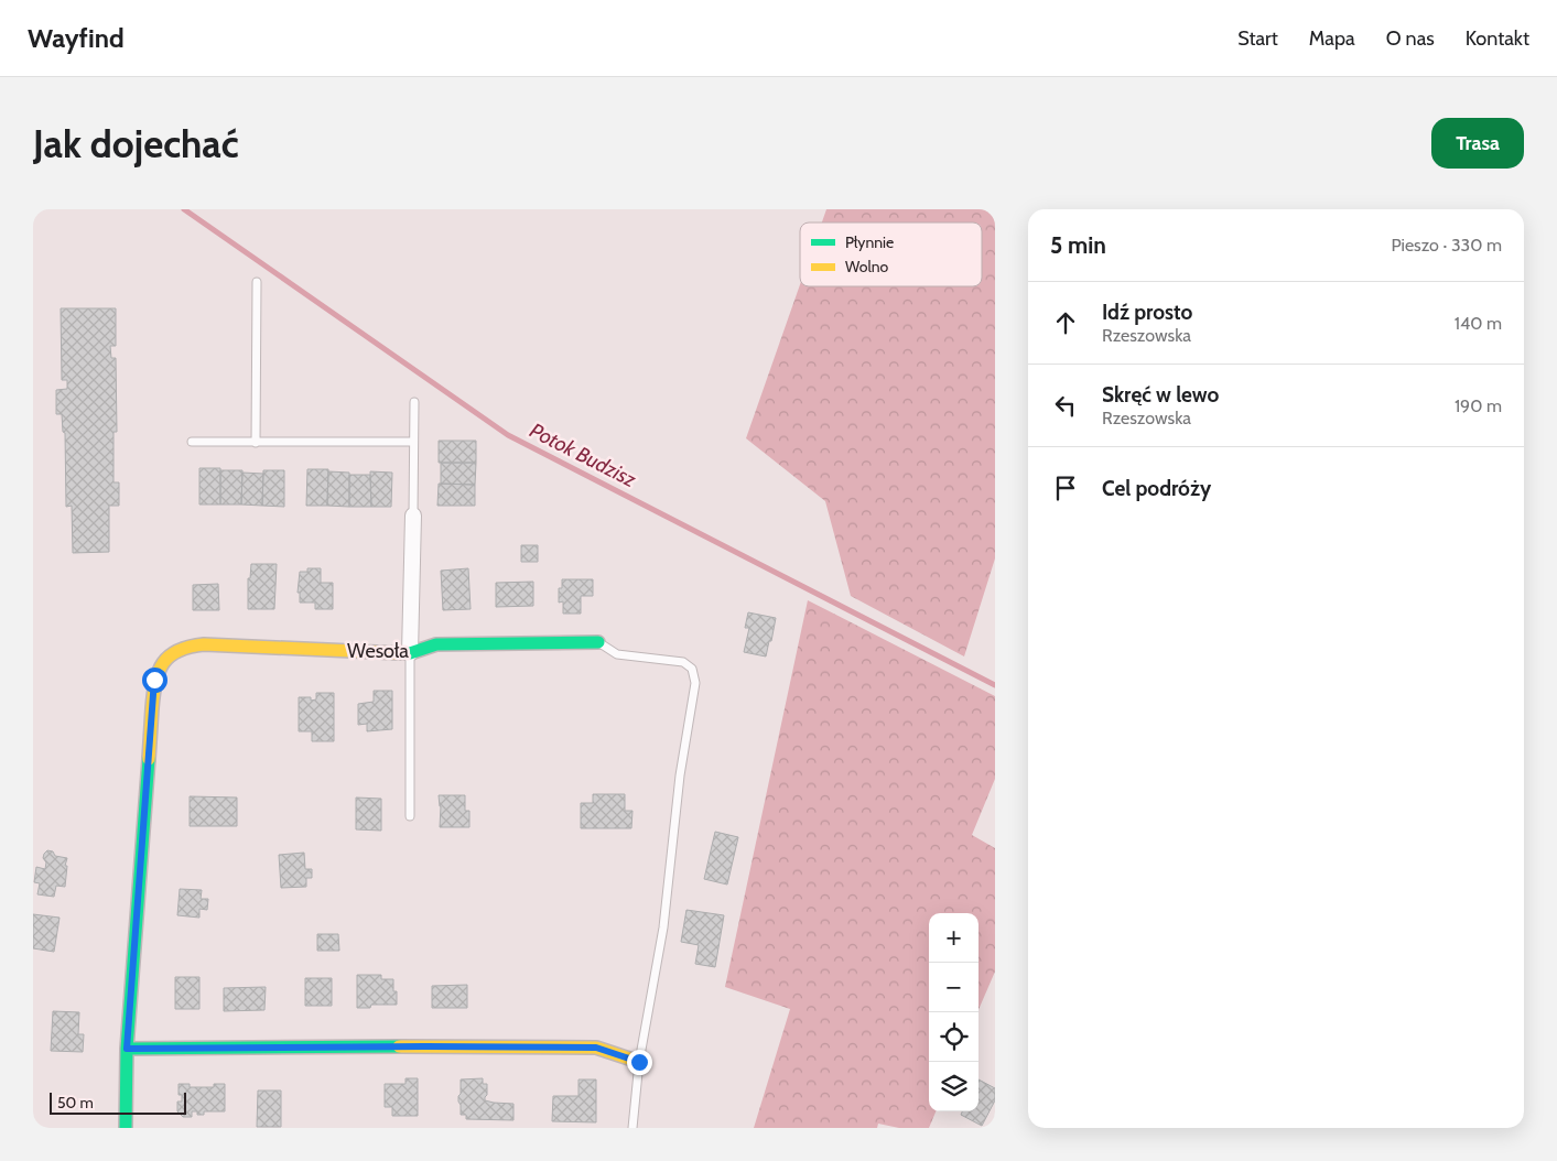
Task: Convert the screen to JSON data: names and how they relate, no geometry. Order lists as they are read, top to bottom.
{
  "streets": {
    "street": ["Wesoła"]
  },
  "water": ["Potok Budzisz"],
  "legend": ["Płynnie", "Wolno"],
  "scale_bar": "50 m",
  "page": {
    "header": "Wayfind",
    "nav": [
      "Start",
      "Mapa",
      "O nas",
      "Kontakt"
    ],
    "buttons": "Trasa",
    "title": "Jak dojechać",
    "heading": ["5 min", "Pieszo · 330 m"],
    "list": [
      ["Idź prosto", "Rzeszowska", "140 m"],
      ["Skręć w lewo", "Rzeszowska", "190 m"],
      "Cel podróży"
    ],
    "map_buttons": ["+", "−"],
    "scale": "50 m"
  }
}
